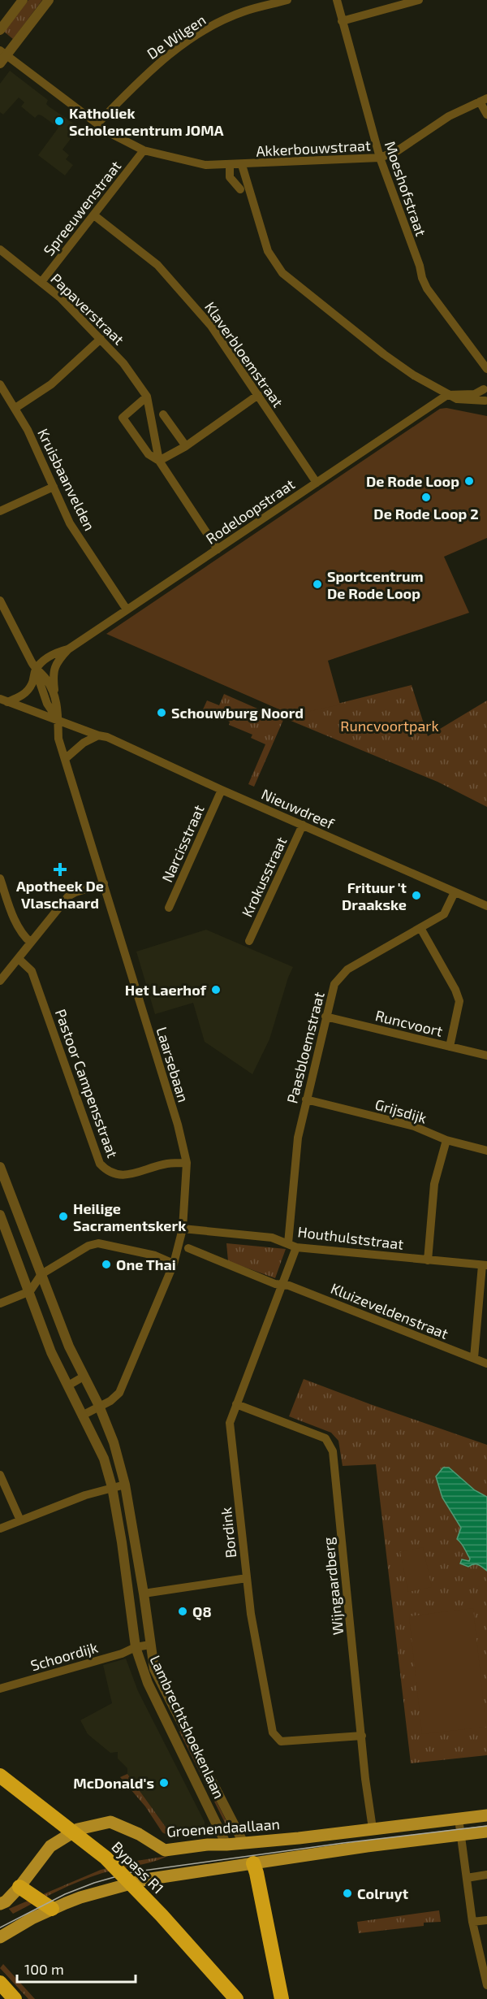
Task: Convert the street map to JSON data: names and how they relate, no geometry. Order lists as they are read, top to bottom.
{
  "streets": {
    "highway": ["Bypass R1"],
    "main road": ["Groenendaallaan"],
    "street": [
      "De Wilgen",
      "Akkerbouwstraat",
      "Moeshofstraat",
      "Spreeuwenstraat",
      "Papaverstraat",
      "Klaverbloemstraat",
      "Kruisbaanvelden",
      "Rodeloopstraat",
      "Nieuwdreef",
      "Narcisstraat",
      "Krokusstraat",
      "Runcvoort",
      "Paasbloemstraat",
      "Laarsebaan",
      "Pastoor Campensstraat",
      "Grijsdijk",
      "Houthulststraat",
      "Kluizeveldenstraat",
      "Bordink",
      "Wijngaardberg",
      "Schoordijk",
      "Lambrechtshoekenlaan"
    ]
  },
  "crossings": [
    ["De Wilgen", "Akkerbouwstraat"],
    ["Akkerbouwstraat", "Moeshofstraat"],
    ["Akkerbouwstraat", "Spreeuwenstraat"],
    ["Spreeuwenstraat", "Papaverstraat"],
    ["Spreeuwenstraat", "Klaverbloemstraat"],
    ["Klaverbloemstraat", "Rodeloopstraat"],
    ["Kruisbaanvelden", "Rodeloopstraat"],
    ["Rodeloopstraat", "Laarsebaan"],
    ["Nieuwdreef", "Narcisstraat"],
    ["Nieuwdreef", "Krokusstraat"],
    ["Nieuwdreef", "Paasbloemstraat"],
    ["Nieuwdreef", "Laarsebaan"],
    ["Runcvoort", "Paasbloemstraat"],
    ["Paasbloemstraat", "Grijsdijk"],
    ["Paasbloemstraat", "Houthulststraat"],
    ["Paasbloemstraat", "Bordink"],
    ["Laarsebaan", "Pastoor Campensstraat"],
    ["Laarsebaan", "Houthulststraat"],
    ["Laarsebaan", "Lambrechtshoekenlaan"],
    ["Houthulststraat", "Bordink"],
    ["Kluizeveldenstraat", "Bordink"],
    ["Bordink", "Wijngaardberg"],
    ["Wijngaardberg", "Groenendaallaan"],
    ["Schoordijk", "Lambrechtshoekenlaan"],
    ["Lambrechtshoekenlaan", "Groenendaallaan"]
  ],
  "parks": ["Runcvoortpark"],
  "places": {
    "other": [
      "Katholiek Scholencentrum JOMA",
      "De Rode Loop",
      "De Rode Loop 2",
      "Sportcentrum De Rode Loop",
      "Schouwburg Noord",
      "Frituur 't Draakske",
      "Het Laerhof",
      "Heilige Sacramentskerk",
      "One Thai",
      "Q8",
      "McDonald's",
      "Colruyt"
    ],
    "health": ["Apotheek De Vlaschaard"]
  },
  "scale_bar": "100 m"
}
